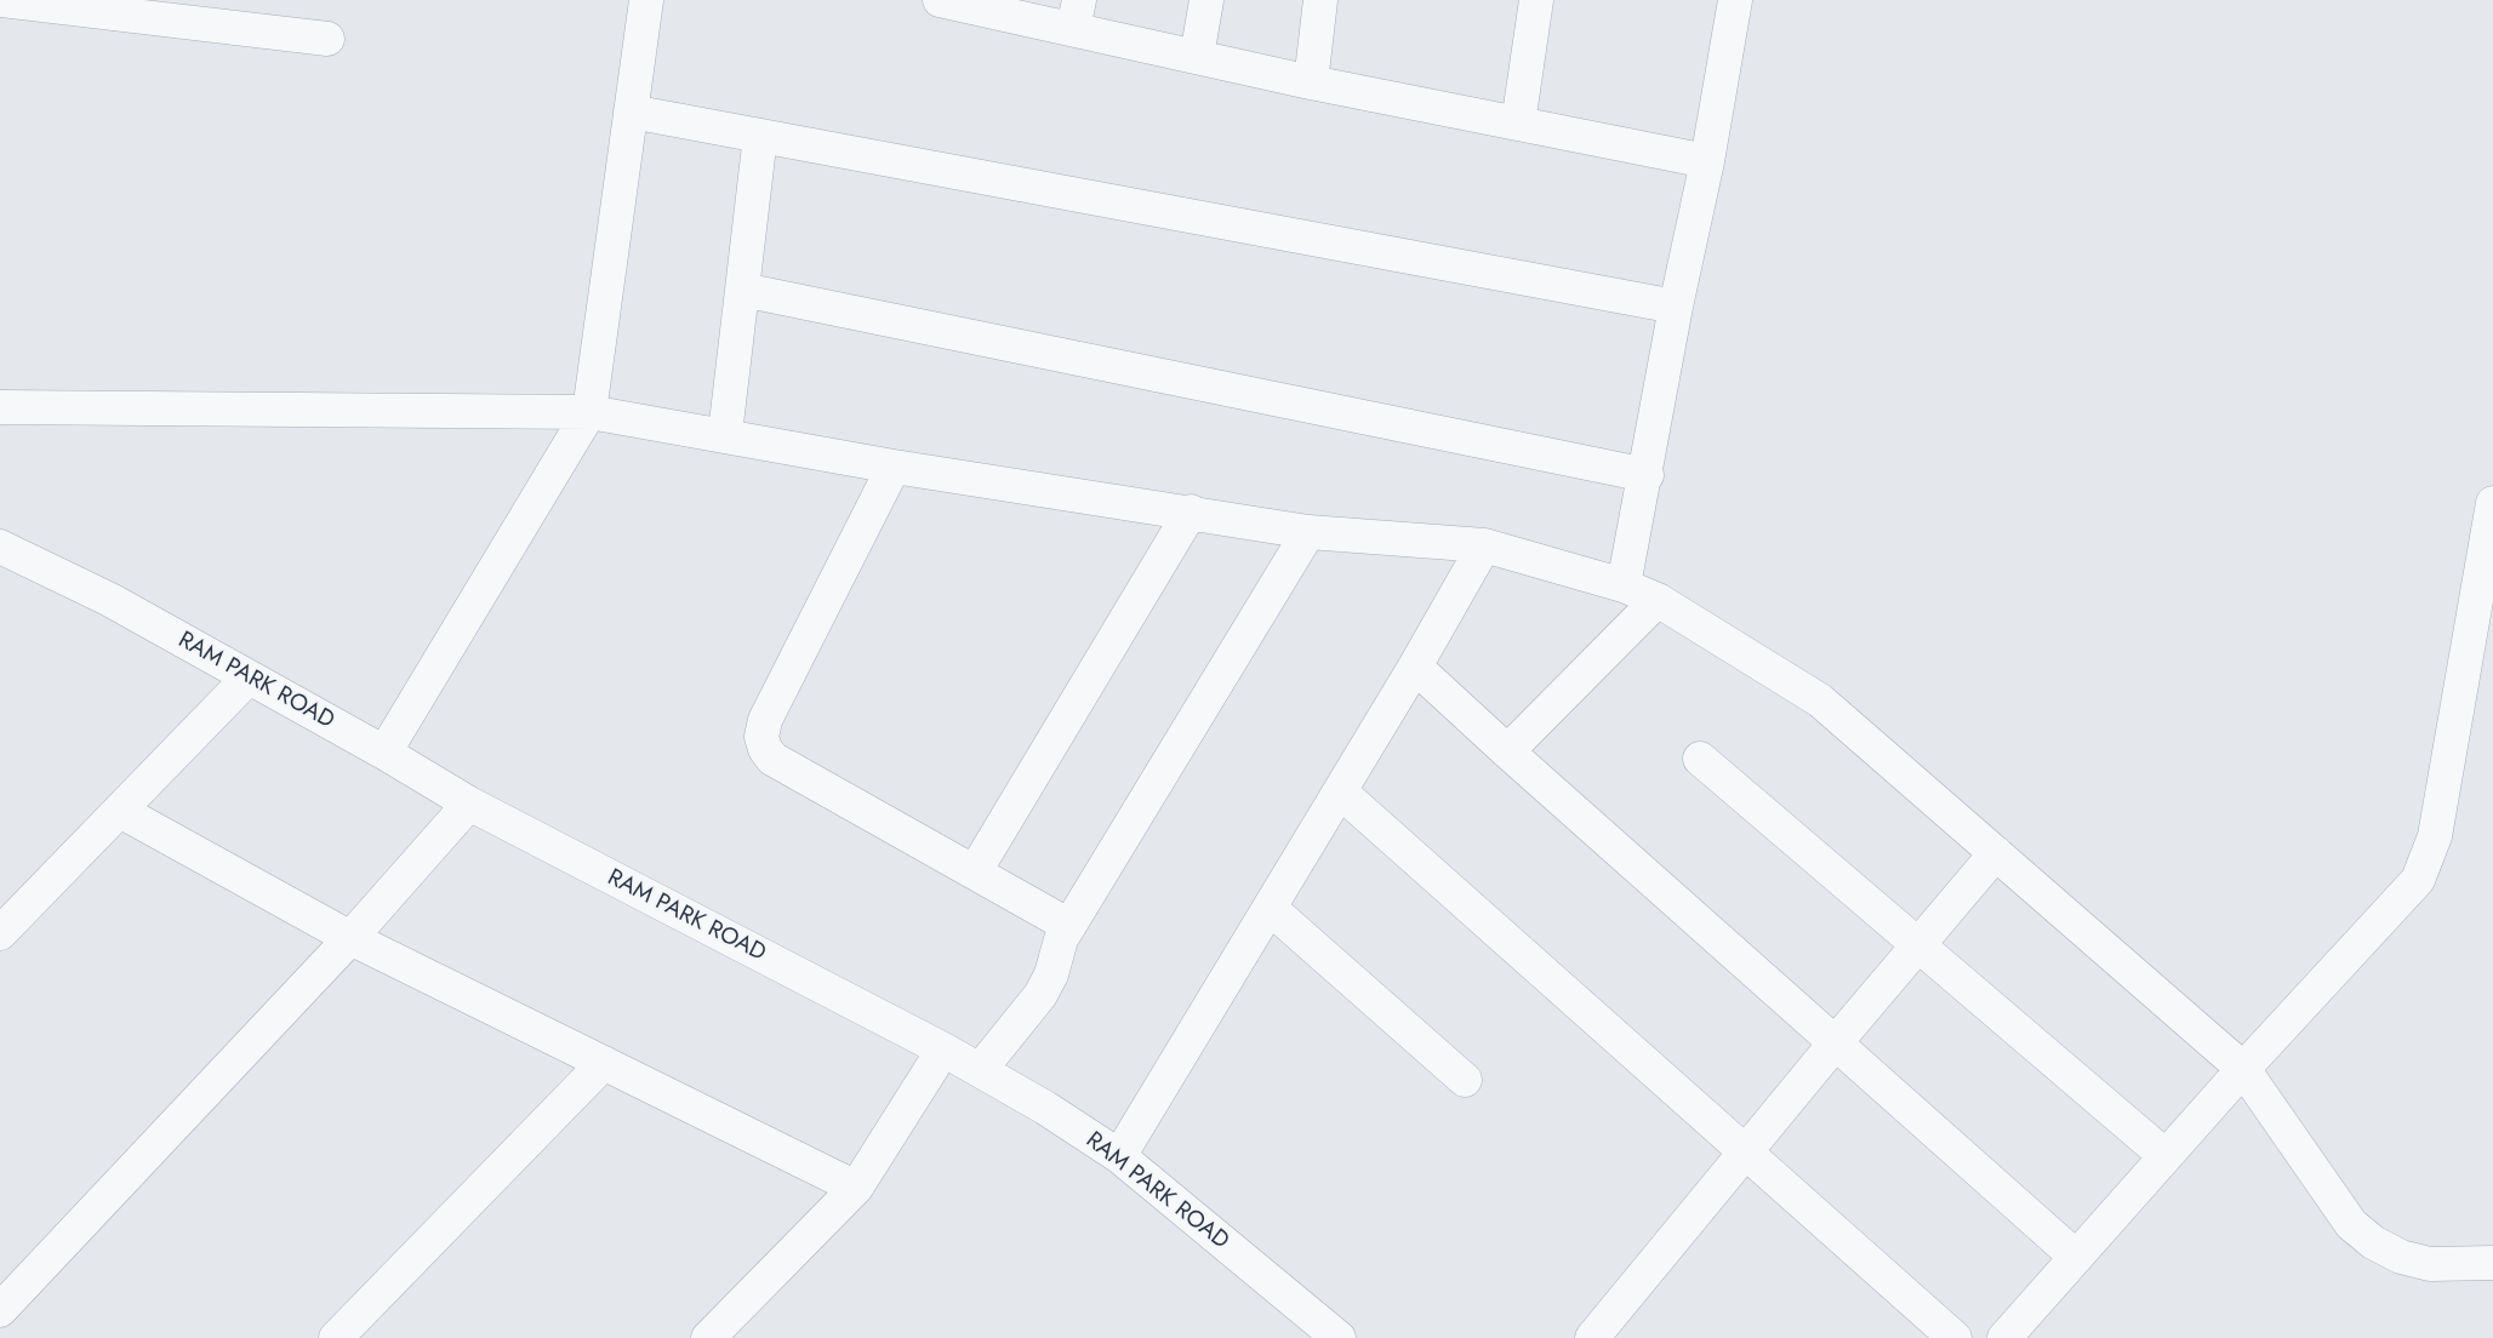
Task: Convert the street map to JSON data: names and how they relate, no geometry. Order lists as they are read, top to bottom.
{
  "streets": {
    "street": ["RAM PARK ROAD"]
  }
}
